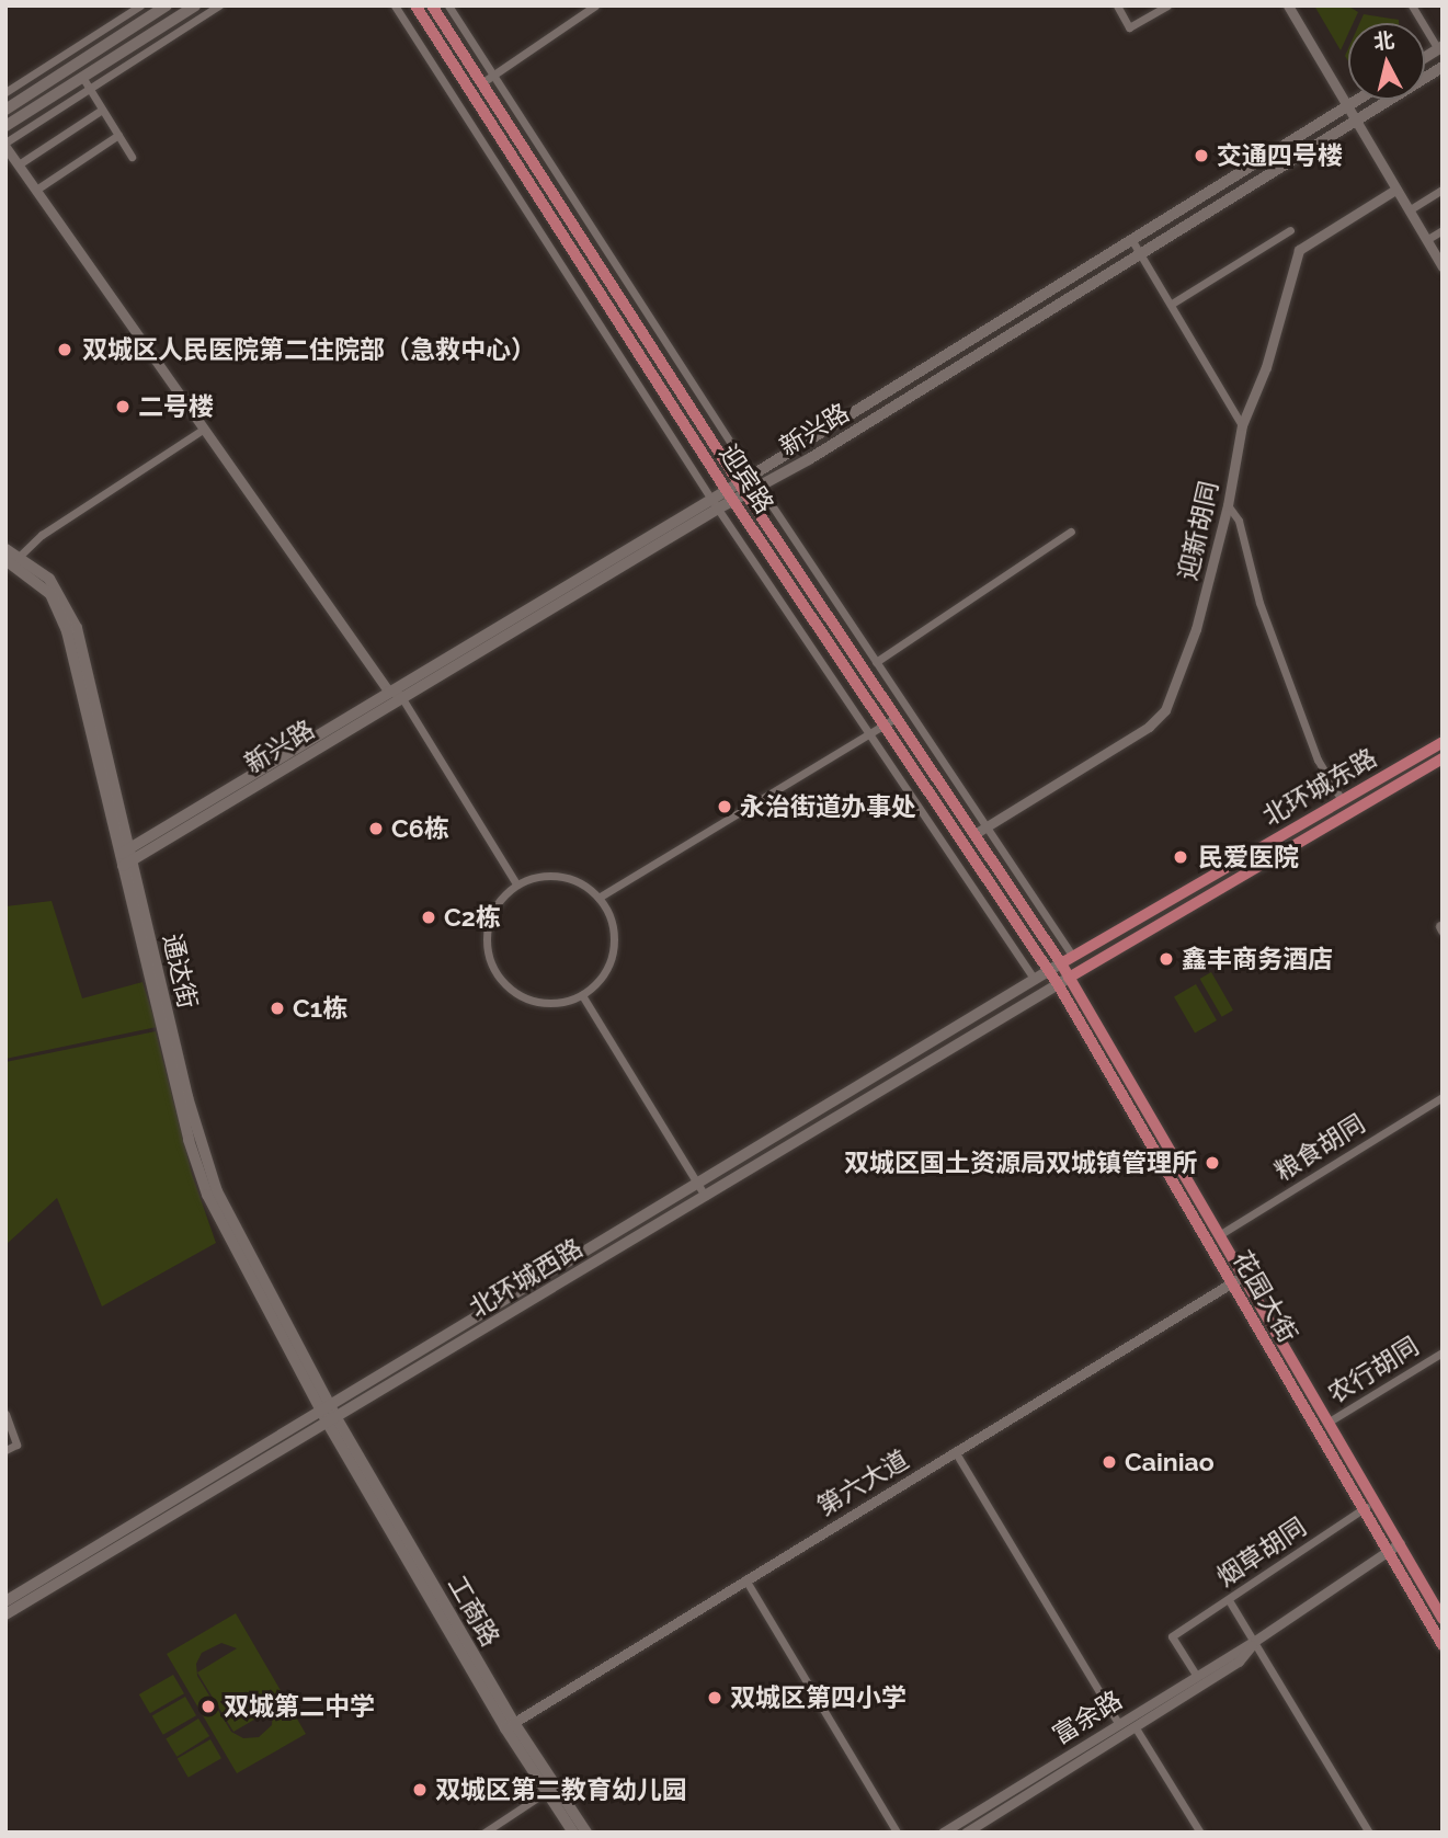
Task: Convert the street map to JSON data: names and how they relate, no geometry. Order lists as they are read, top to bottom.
{
  "streets": {
    "main road": [
      "新兴路",
      "迎宾路",
      "北环城东路",
      "通达街",
      "北环城西路",
      "花园大街",
      "工商路"
    ],
    "street": [
      "迎新胡同",
      "粮食胡同",
      "农行胡同",
      "第六大道",
      "烟草胡同",
      "富余路"
    ]
  },
  "crossings": [
    ["新兴路", "迎宾路"],
    ["新兴路", "通达街"],
    ["迎宾路", "迎新胡同"],
    ["迎宾路", "北环城东路"],
    ["迎宾路", "北环城西路"],
    ["迎宾路", "花园大街"],
    ["北环城东路", "北环城西路"],
    ["北环城东路", "花园大街"],
    ["通达街", "北环城西路"],
    ["通达街", "工商路"],
    ["粮食胡同", "花园大街"],
    ["北环城西路", "花园大街"],
    ["北环城西路", "工商路"],
    ["花园大街", "农行胡同"],
    ["花园大街", "第六大道"],
    ["花园大街", "烟草胡同"],
    ["花园大街", "富余路"],
    ["第六大道", "工商路"],
    ["烟草胡同", "富余路"]
  ],
  "places": [
    "交通四号楼",
    "双城区人民医院第二住院部（急救中心）",
    "二号楼",
    "永治街道办事处",
    "C6栋",
    "民爱医院",
    "C2栋",
    "鑫丰商务酒店",
    "C1栋",
    "双城区国土资源局双城镇管理所",
    "Cainiao",
    "双城区第四小学",
    "双城第二中学",
    "双城区第二教育幼儿园"
  ],
  "north": "top"
}
